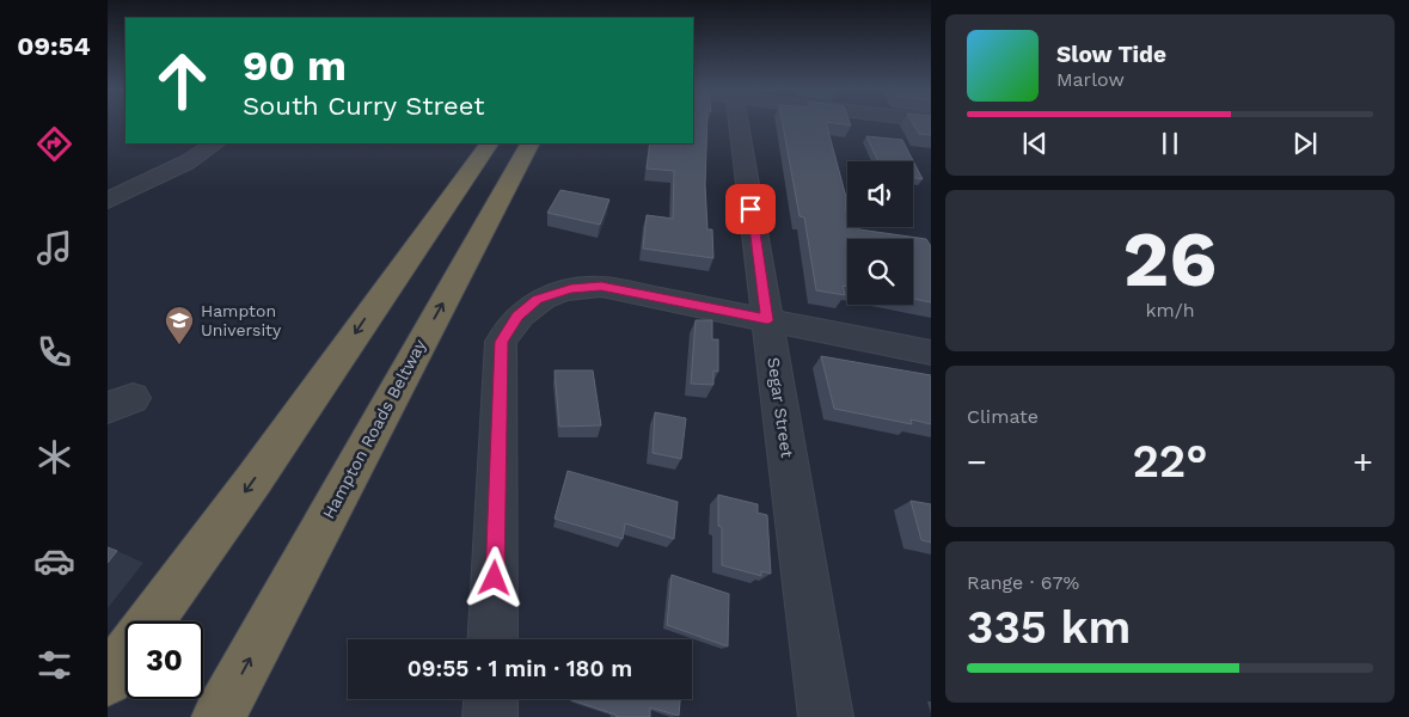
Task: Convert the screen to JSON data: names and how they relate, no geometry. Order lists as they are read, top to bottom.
{
  "streets": {
    "highway": ["Hampton Roads Beltway"],
    "street": ["Segar Street"]
  },
  "places": {
    "school or university": ["Hampton University"]
  },
  "page": {
    "tabs": "09:54",
    "turn": ["90 m", "South Curry Street"],
    "song": ["Slow Tide", "Marlow"],
    "tile": [
      ["26", "km/h"],
      "Climate",
      ["Range · 67%", "335 km"]
    ],
    "heat": ["−", "22°", "+"],
    "limit": "30",
    "trip": "09:55 · 1 min · 180 m"
  }
}
